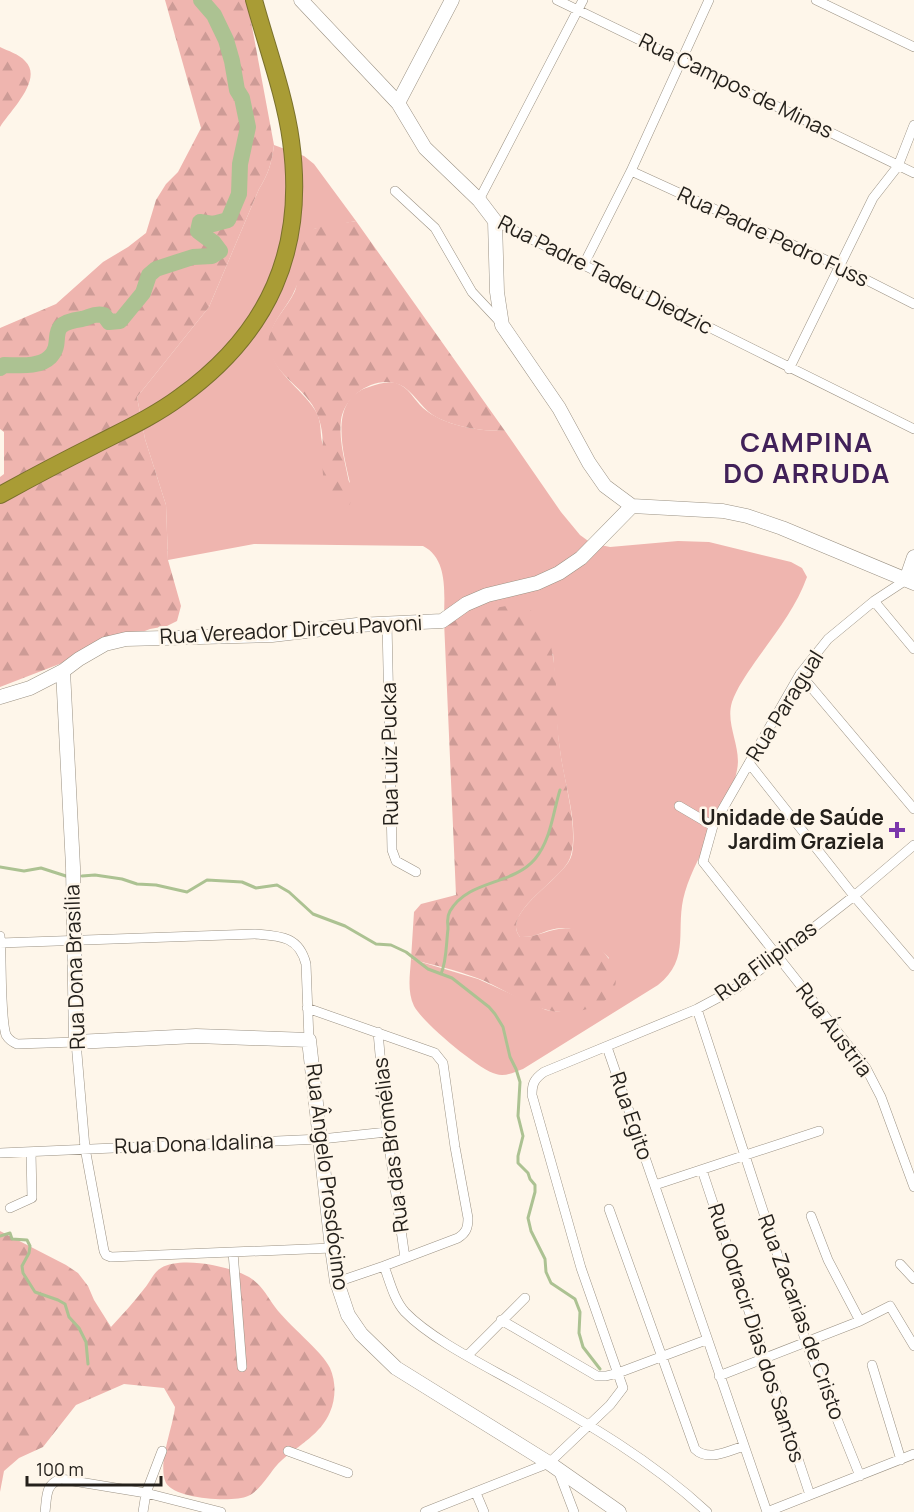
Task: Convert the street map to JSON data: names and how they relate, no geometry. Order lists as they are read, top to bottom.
{
  "streets": {
    "street": [
      "Rua Campos de Minas",
      "Rua Padre Pedro Fuss",
      "Rua Padre Tadeu Diedzic",
      "Rua Vereador Dirceu Pavoni",
      "Rua Paragual",
      "Rua Luiz Pucka",
      "Rua Filipinas",
      "Rua Dona Brasília",
      "Rua Áustria",
      "Rua Egito",
      "Rua Dona Idalina",
      "Rua das Bromélias",
      "Rua Ângelo Prosdócimo",
      "Rua Zacarias de Cristo",
      "Rua Odracir Dias dos Santos"
    ]
  },
  "crossings": [
    ["Rua Vereador Dirceu Pavoni", "Rua Luiz Pucka"],
    ["Rua Vereador Dirceu Pavoni", "Rua Dona Brasília"],
    ["Rua Paragual", "Rua Áustria"],
    ["Rua Filipinas", "Rua Áustria"],
    ["Rua Filipinas", "Rua Egito"],
    ["Rua Filipinas", "Rua Zacarias de Cristo"],
    ["Rua Dona Brasília", "Rua Dona Idalina"],
    ["Rua Dona Brasília", "Rua Ângelo Prosdócimo"],
    ["Rua Dona Idalina", "Rua das Bromélias"],
    ["Rua Dona Idalina", "Rua Ângelo Prosdócimo"]
  ],
  "districts": ["CAMPINA DO ARRUDA"],
  "places": {
    "health": ["Unidade de Saúde Jardim Graziela"]
  },
  "scale_bar": "100 m"
}
